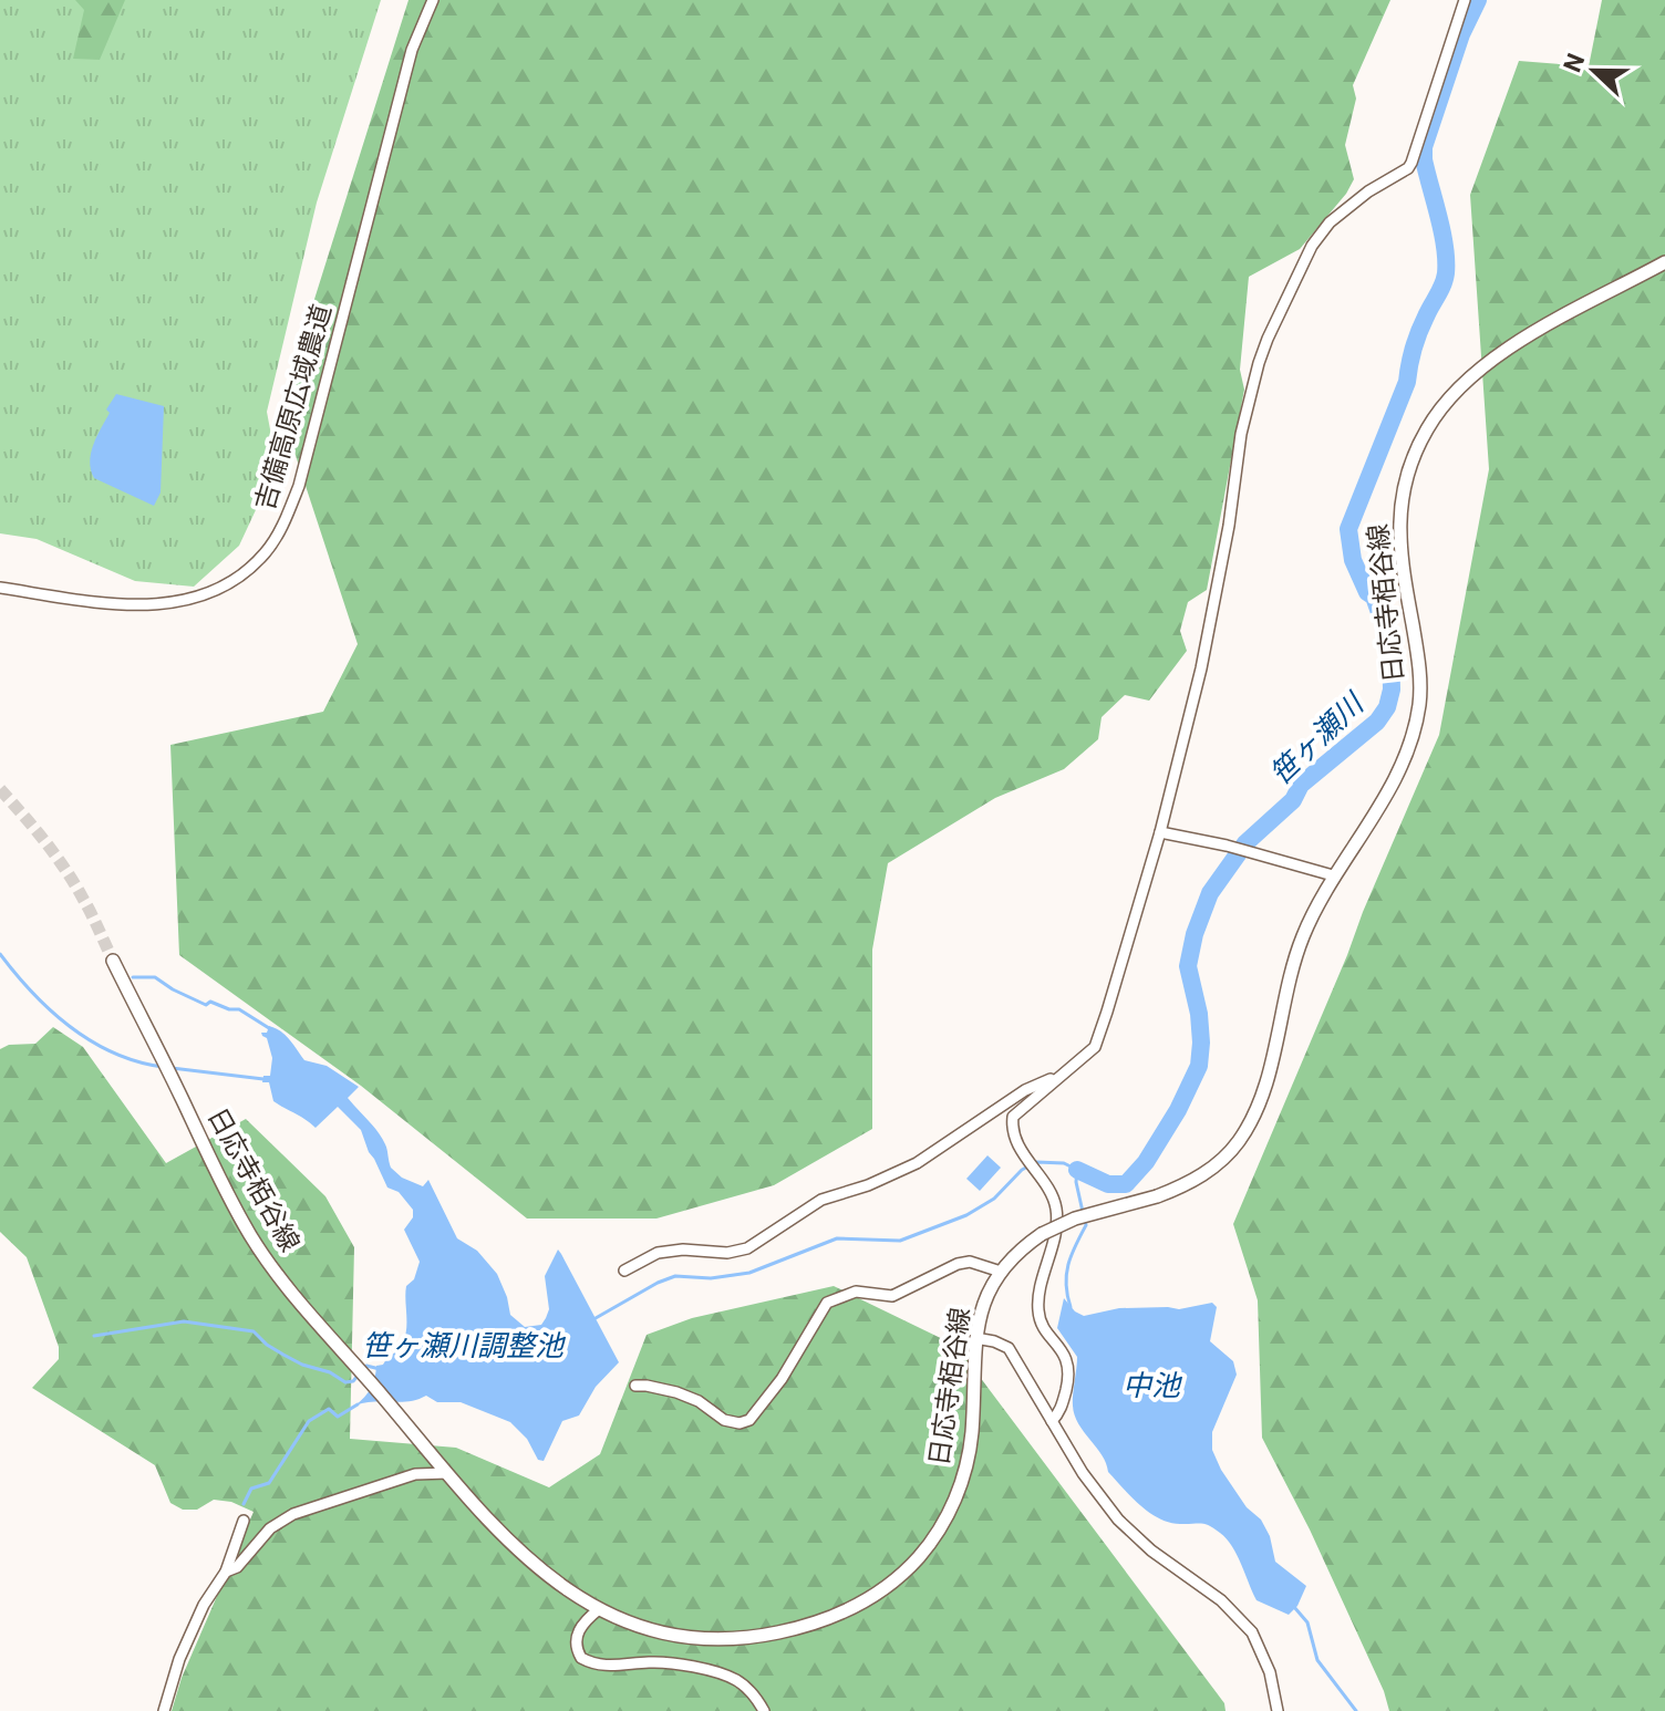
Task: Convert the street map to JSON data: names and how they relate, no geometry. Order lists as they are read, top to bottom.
{
  "streets": {
    "main road": ["日応寺栢谷線"],
    "street": ["吉備高原広域農道"]
  },
  "water": ["笹ヶ瀬川", "笹ヶ瀬川調整池", "中池"],
  "north": "left"
}
